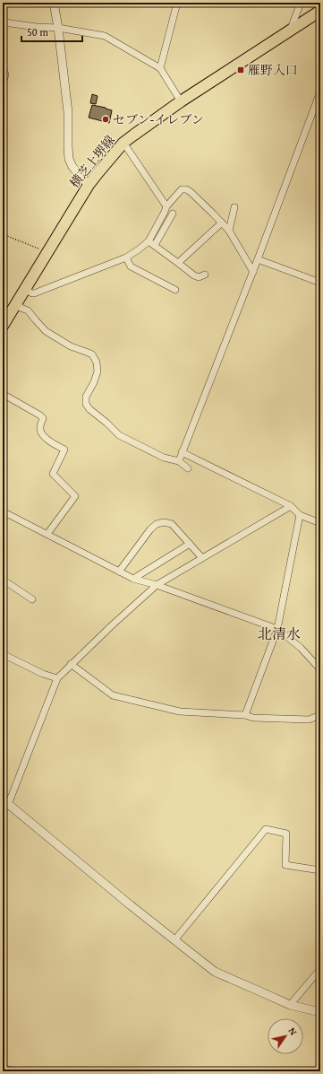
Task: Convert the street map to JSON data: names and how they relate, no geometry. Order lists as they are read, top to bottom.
{
  "streets": {
    "main road": ["横芝上堺線"]
  },
  "districts": ["北清水"],
  "places": {
    "transit": ["雁野入口"],
    "other": ["セブン-イレブン"]
  },
  "scale_bar": "50 m",
  "north": "top right"
}
